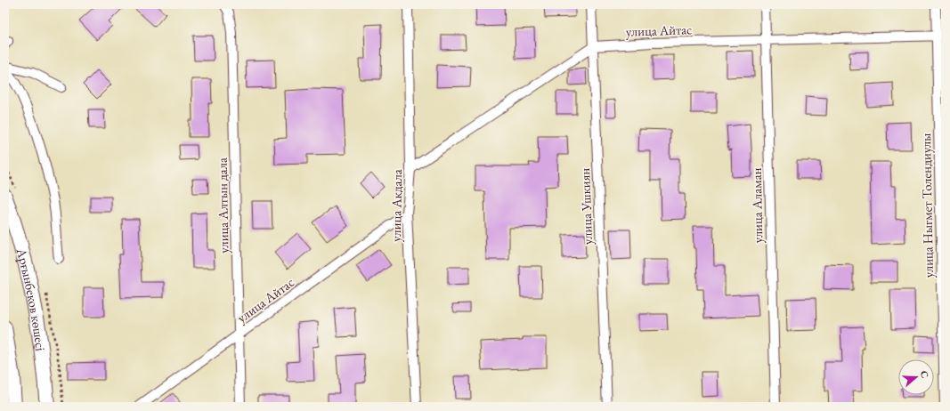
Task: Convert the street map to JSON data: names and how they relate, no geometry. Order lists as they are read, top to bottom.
{
  "streets": {
    "main road": ["Арғынбеков көшесі"],
    "street": [
      "улица Айтас",
      "улица Алтын дала",
      "улица Акдала",
      "улица Аламан",
      "улица Ныгмет Толендиулы",
      "улица Ушкиян"
    ]
  },
  "crossings": [
    ["улица Айтас", "улица Алтын дала"],
    ["улица Айтас", "улица Акдала"],
    ["улица Айтас", "улица Аламан"],
    ["улица Айтас", "улица Ныгмет Толендиулы"],
    ["улица Айтас", "улица Ушкиян"]
  ],
  "north": "right"
}
